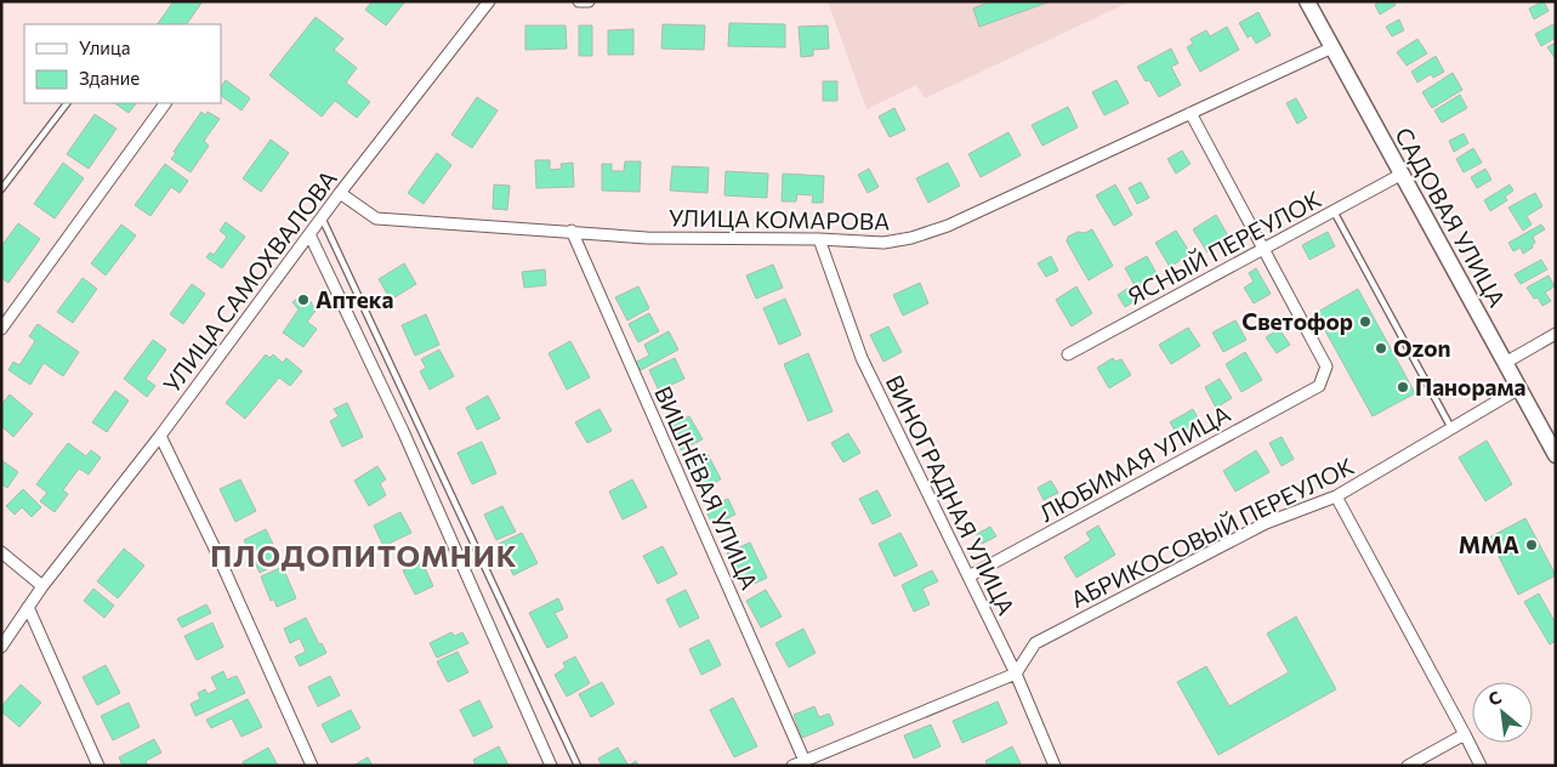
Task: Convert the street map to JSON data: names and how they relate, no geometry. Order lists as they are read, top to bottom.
{
  "streets": {
    "main road": ["САДОВАЯ УЛИЦА"],
    "street": [
      "УЛИЦА КОМАРОВА",
      "ЯСНЫЙ ПЕРЕУЛОК",
      "УЛИЦА САМОХВАЛОВА",
      "ЛЮБИМАЯ УЛИЦА",
      "ВИШНЁВАЯ УЛИЦА",
      "ВИНОГРАДНАЯ УЛИЦА",
      "АБРИКОСОВЫЙ ПЕРЕУЛОК"
    ]
  },
  "crossings": [
    ["САДОВАЯ УЛИЦА", "УЛИЦА КОМАРОВА"],
    ["САДОВАЯ УЛИЦА", "ЯСНЫЙ ПЕРЕУЛОК"],
    ["САДОВАЯ УЛИЦА", "АБРИКОСОВЫЙ ПЕРЕУЛОК"],
    ["УЛИЦА КОМАРОВА", "УЛИЦА САМОХВАЛОВА"],
    ["УЛИЦА КОМАРОВА", "ВИШНЁВАЯ УЛИЦА"],
    ["УЛИЦА КОМАРОВА", "ВИНОГРАДНАЯ УЛИЦА"],
    ["ЯСНЫЙ ПЕРЕУЛОК", "ЛЮБИМАЯ УЛИЦА"],
    ["ЛЮБИМАЯ УЛИЦА", "ВИНОГРАДНАЯ УЛИЦА"],
    ["ВИНОГРАДНАЯ УЛИЦА", "АБРИКОСОВЫЙ ПЕРЕУЛОК"]
  ],
  "districts": ["ПЛОДОПИТОМНИК"],
  "places": [
    "Аптека",
    "Светофор",
    "Ozon",
    "Панорама",
    "ММА"
  ],
  "legend": ["Улица", "Здание"],
  "north": "top left"
}
